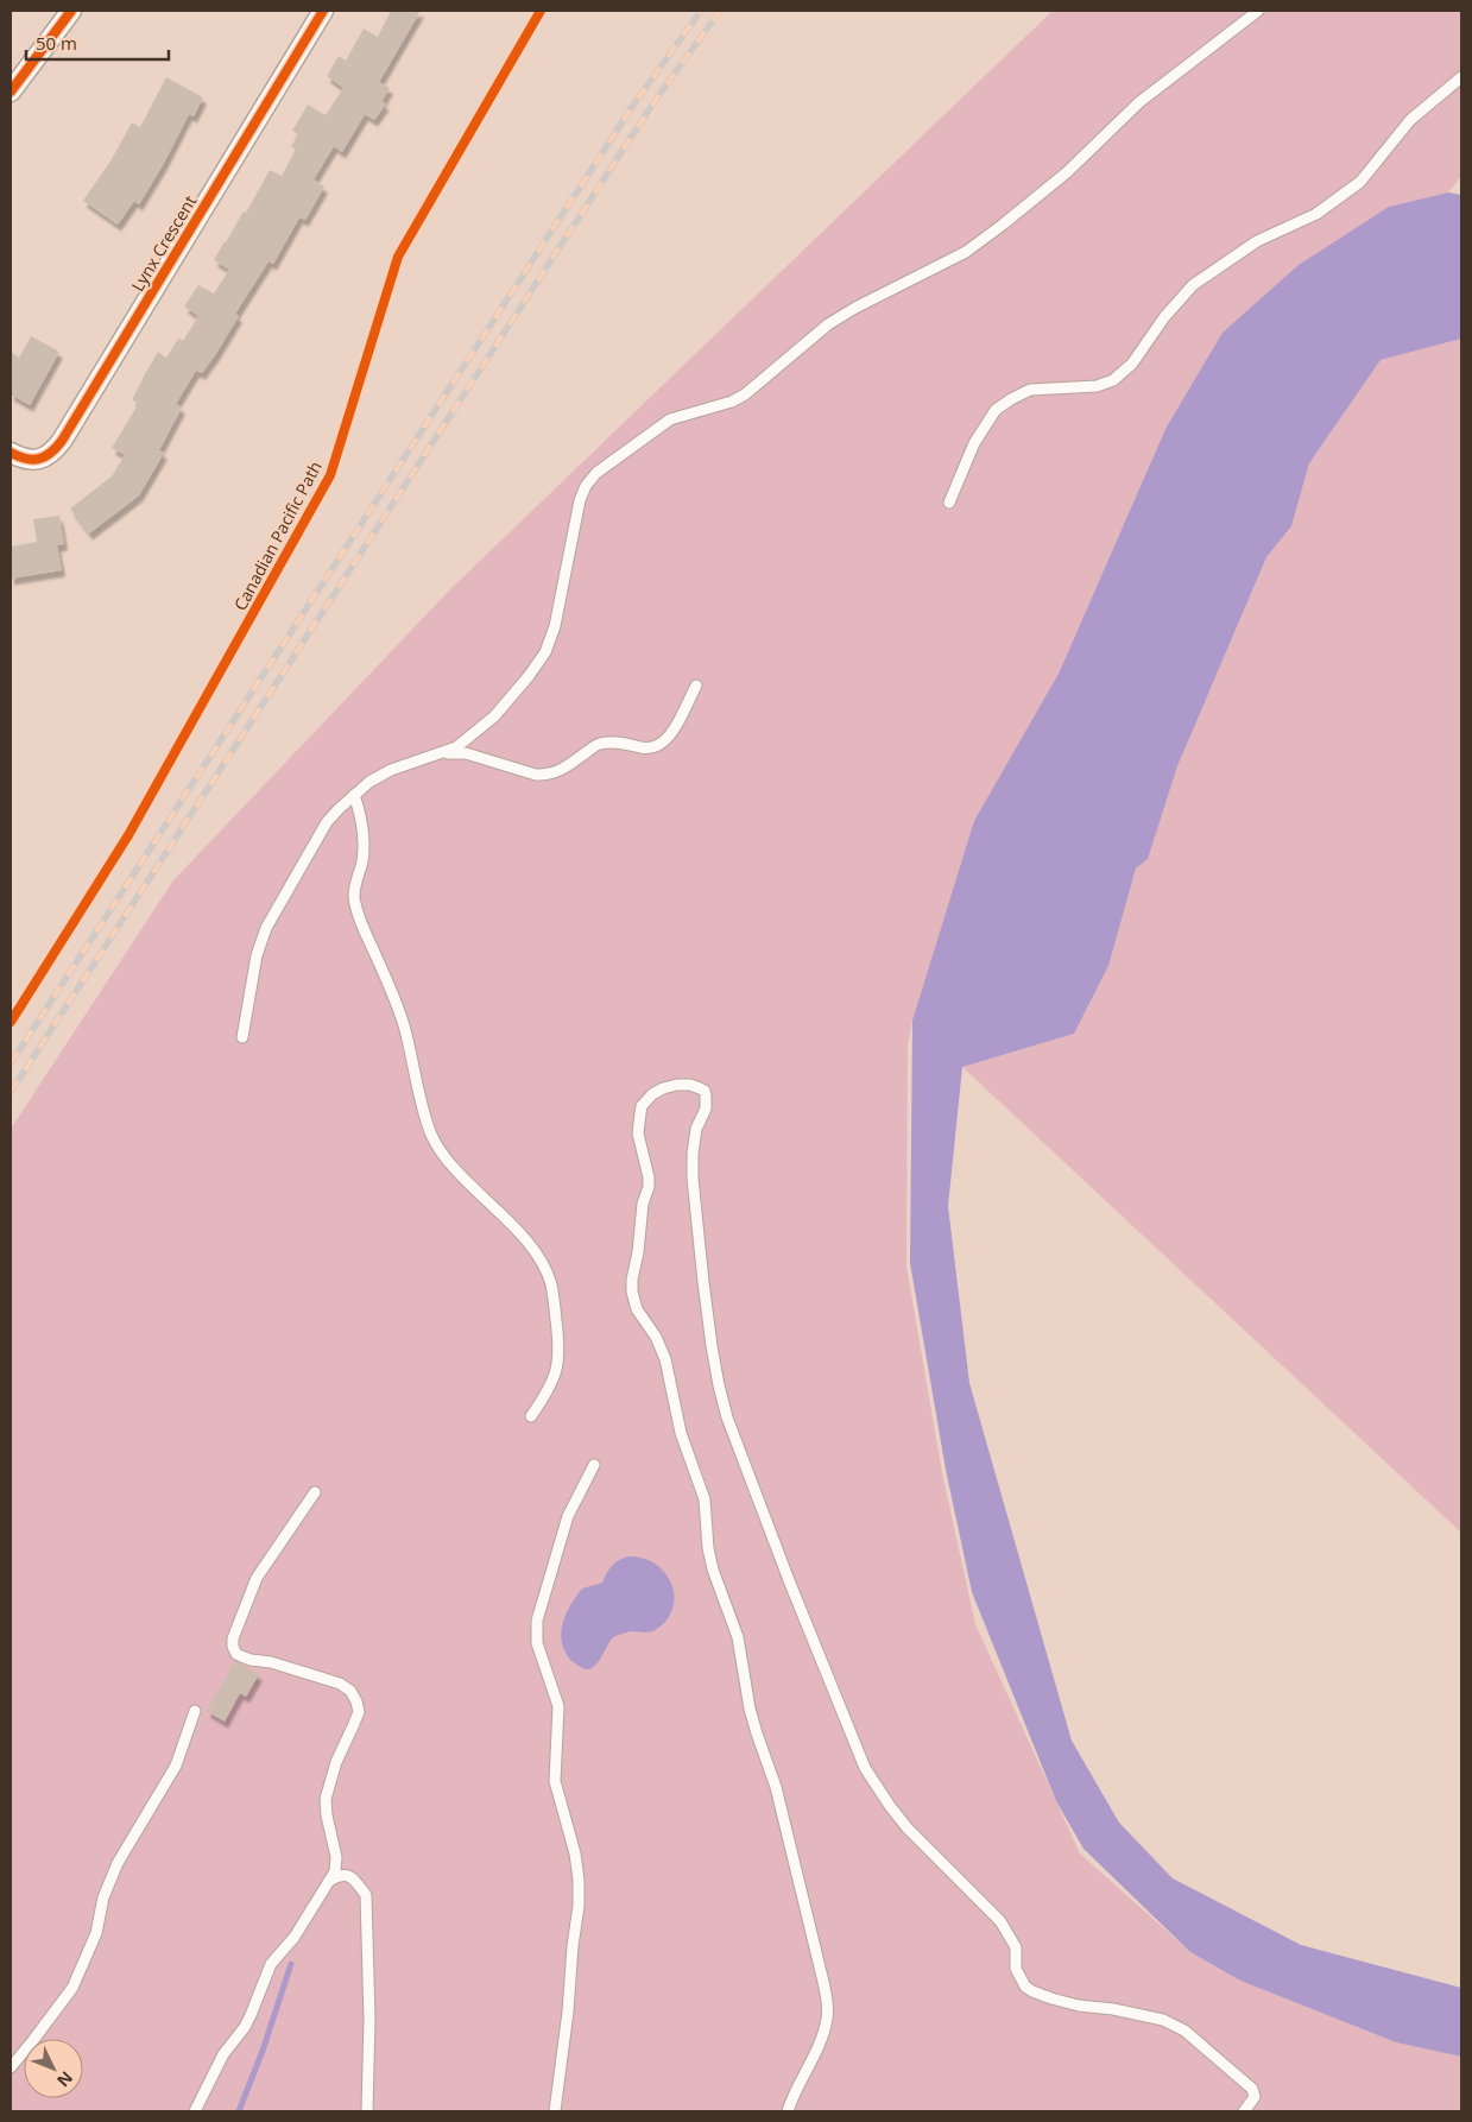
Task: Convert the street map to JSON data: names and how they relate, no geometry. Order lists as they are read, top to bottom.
{
  "streets": {
    "street": ["Lynx Crescent"],
    "cycle path": ["Canadian Pacific Path"]
  },
  "scale_bar": "50 m",
  "north": "bottom right"
}
